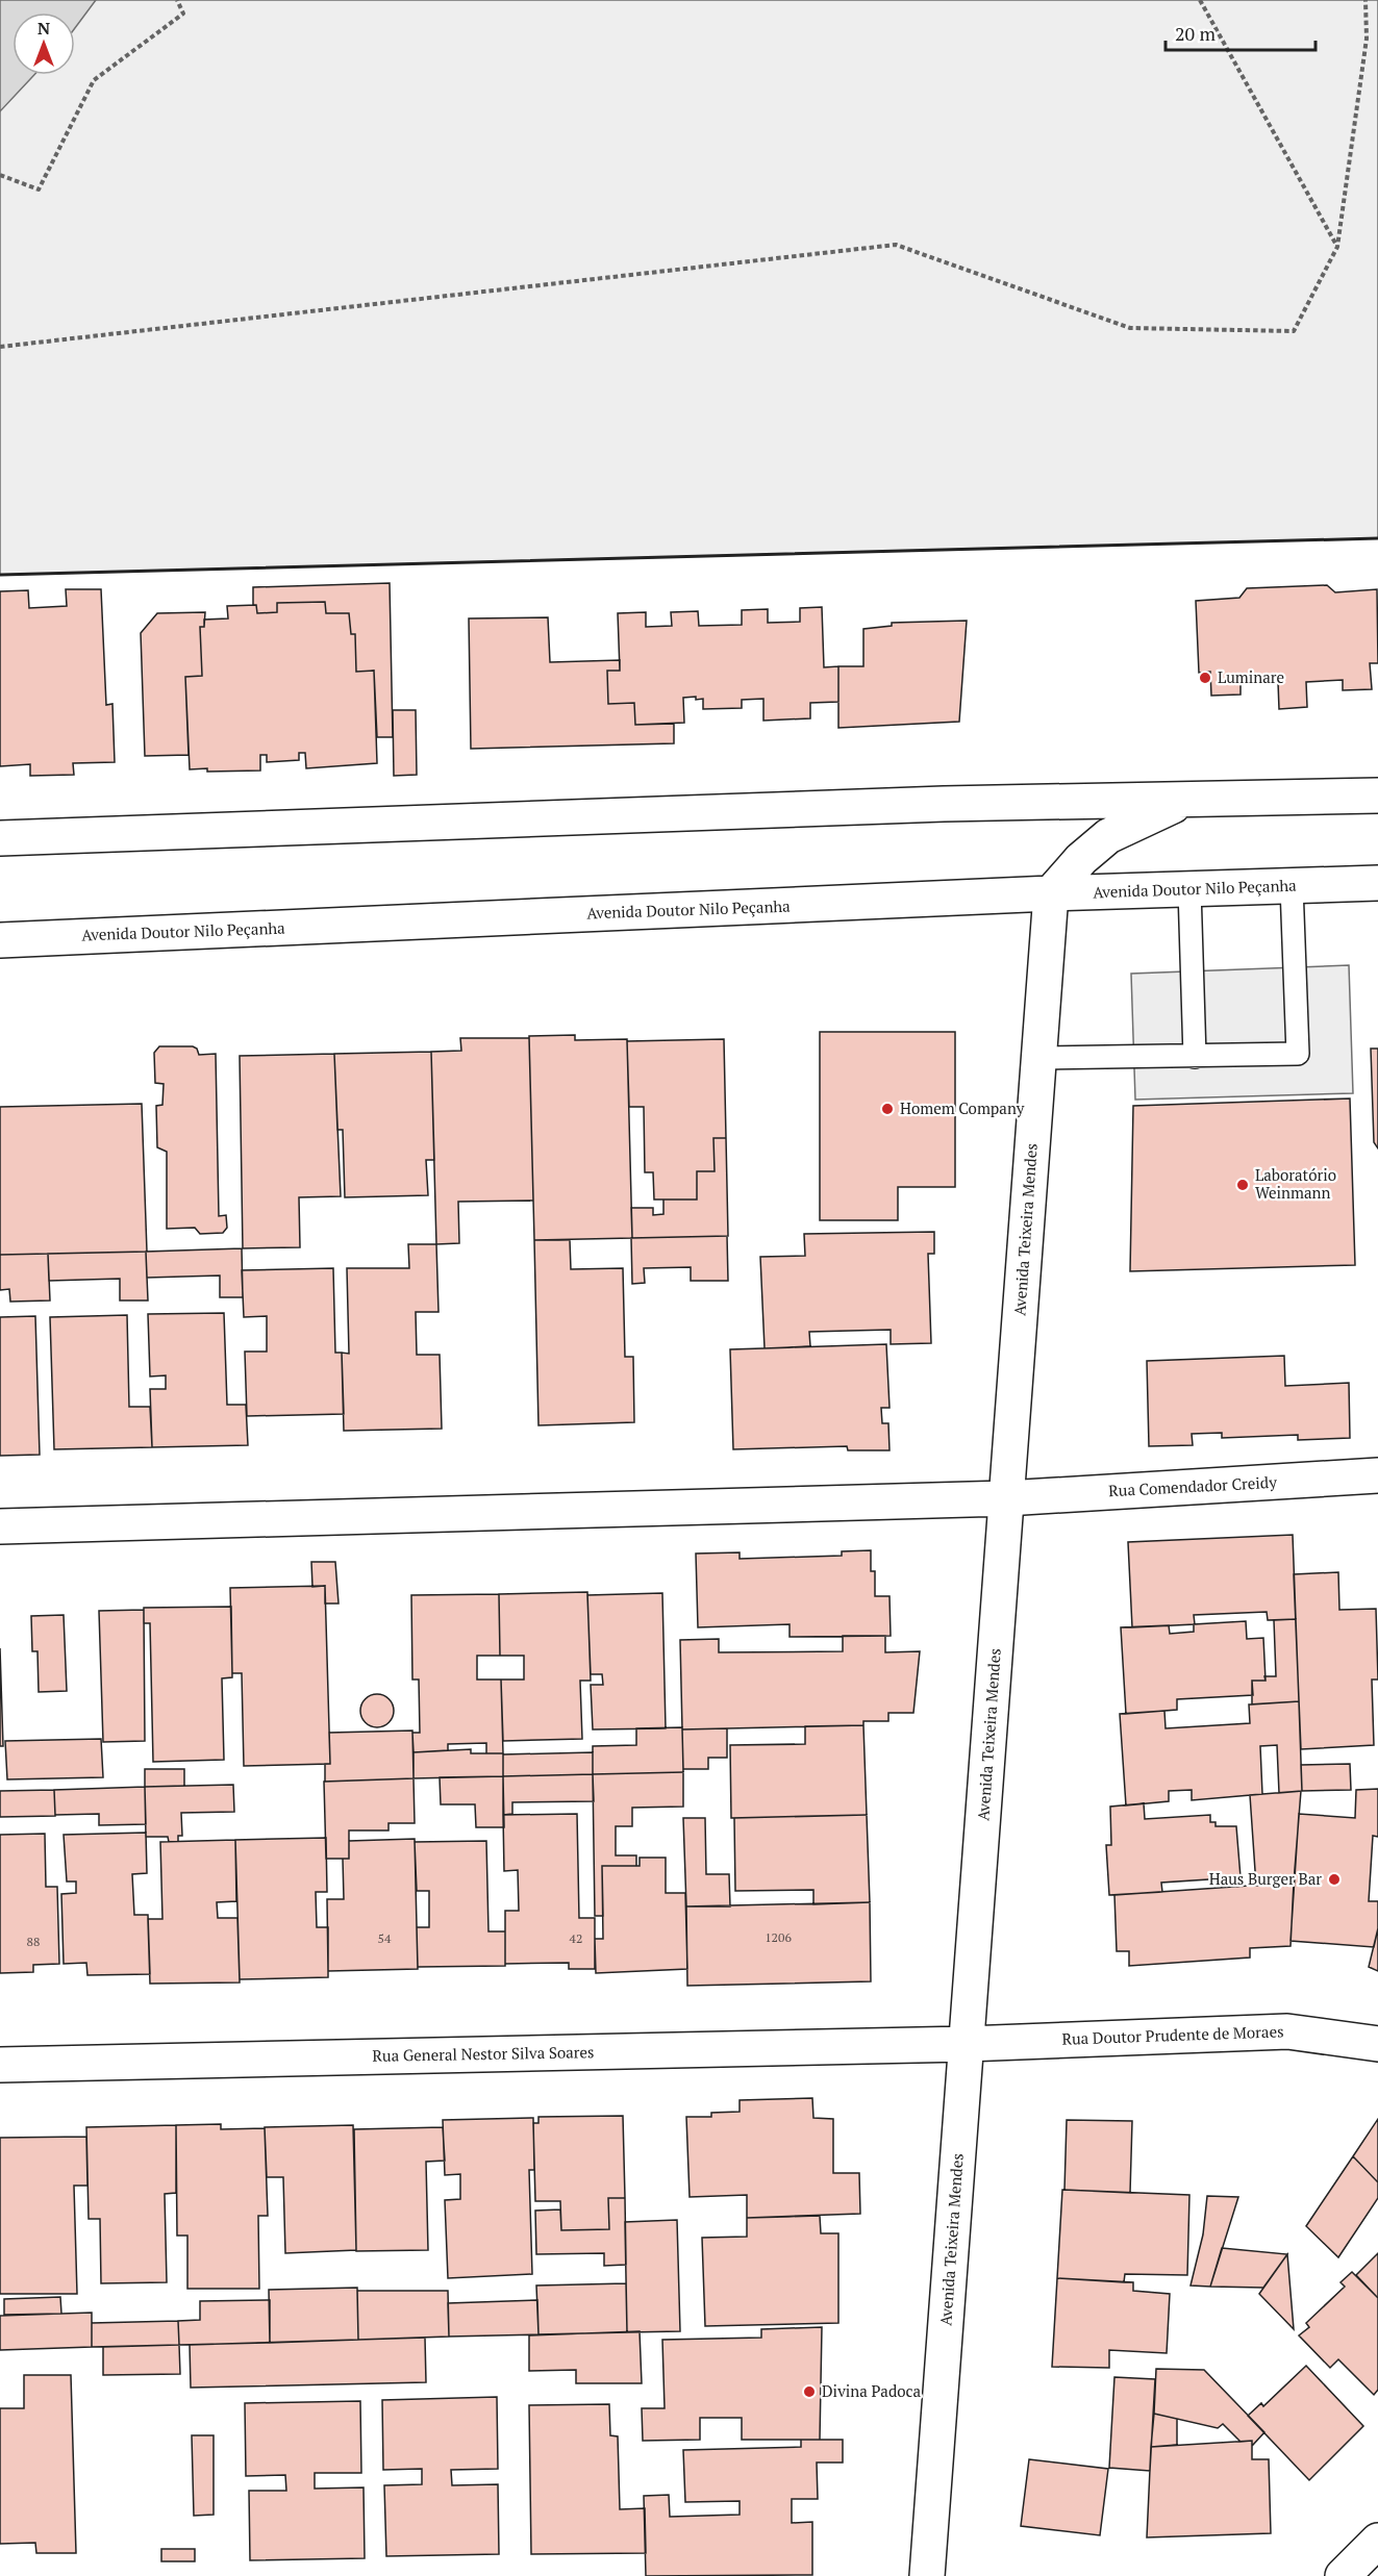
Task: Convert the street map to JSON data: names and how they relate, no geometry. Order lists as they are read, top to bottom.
{
  "streets": {
    "street": [
      "Avenida Doutor Nilo Peçanha",
      "Avenida Teixeira Mendes",
      "Rua Comendador Creidy",
      "Rua Doutor Prudente de Moraes",
      "Rua General Nestor Silva Soares"
    ]
  },
  "crossings": [
    ["Avenida Doutor Nilo Peçanha", "Avenida Teixeira Mendes"],
    ["Avenida Teixeira Mendes", "Rua Comendador Creidy"],
    ["Avenida Teixeira Mendes", "Rua Doutor Prudente de Moraes"],
    ["Avenida Teixeira Mendes", "Rua General Nestor Silva Soares"],
    ["Rua Doutor Prudente de Moraes", "Rua General Nestor Silva Soares"]
  ],
  "places": [
    "Luminare",
    "Homem Company",
    "Laboratório Weinmann",
    "Haus Burger Bar",
    "Divina Padoca"
  ],
  "house_numbers": [
    "1206",
    "54",
    "42",
    "88"
  ],
  "scale_bar": "20 m",
  "north": "top"
}
